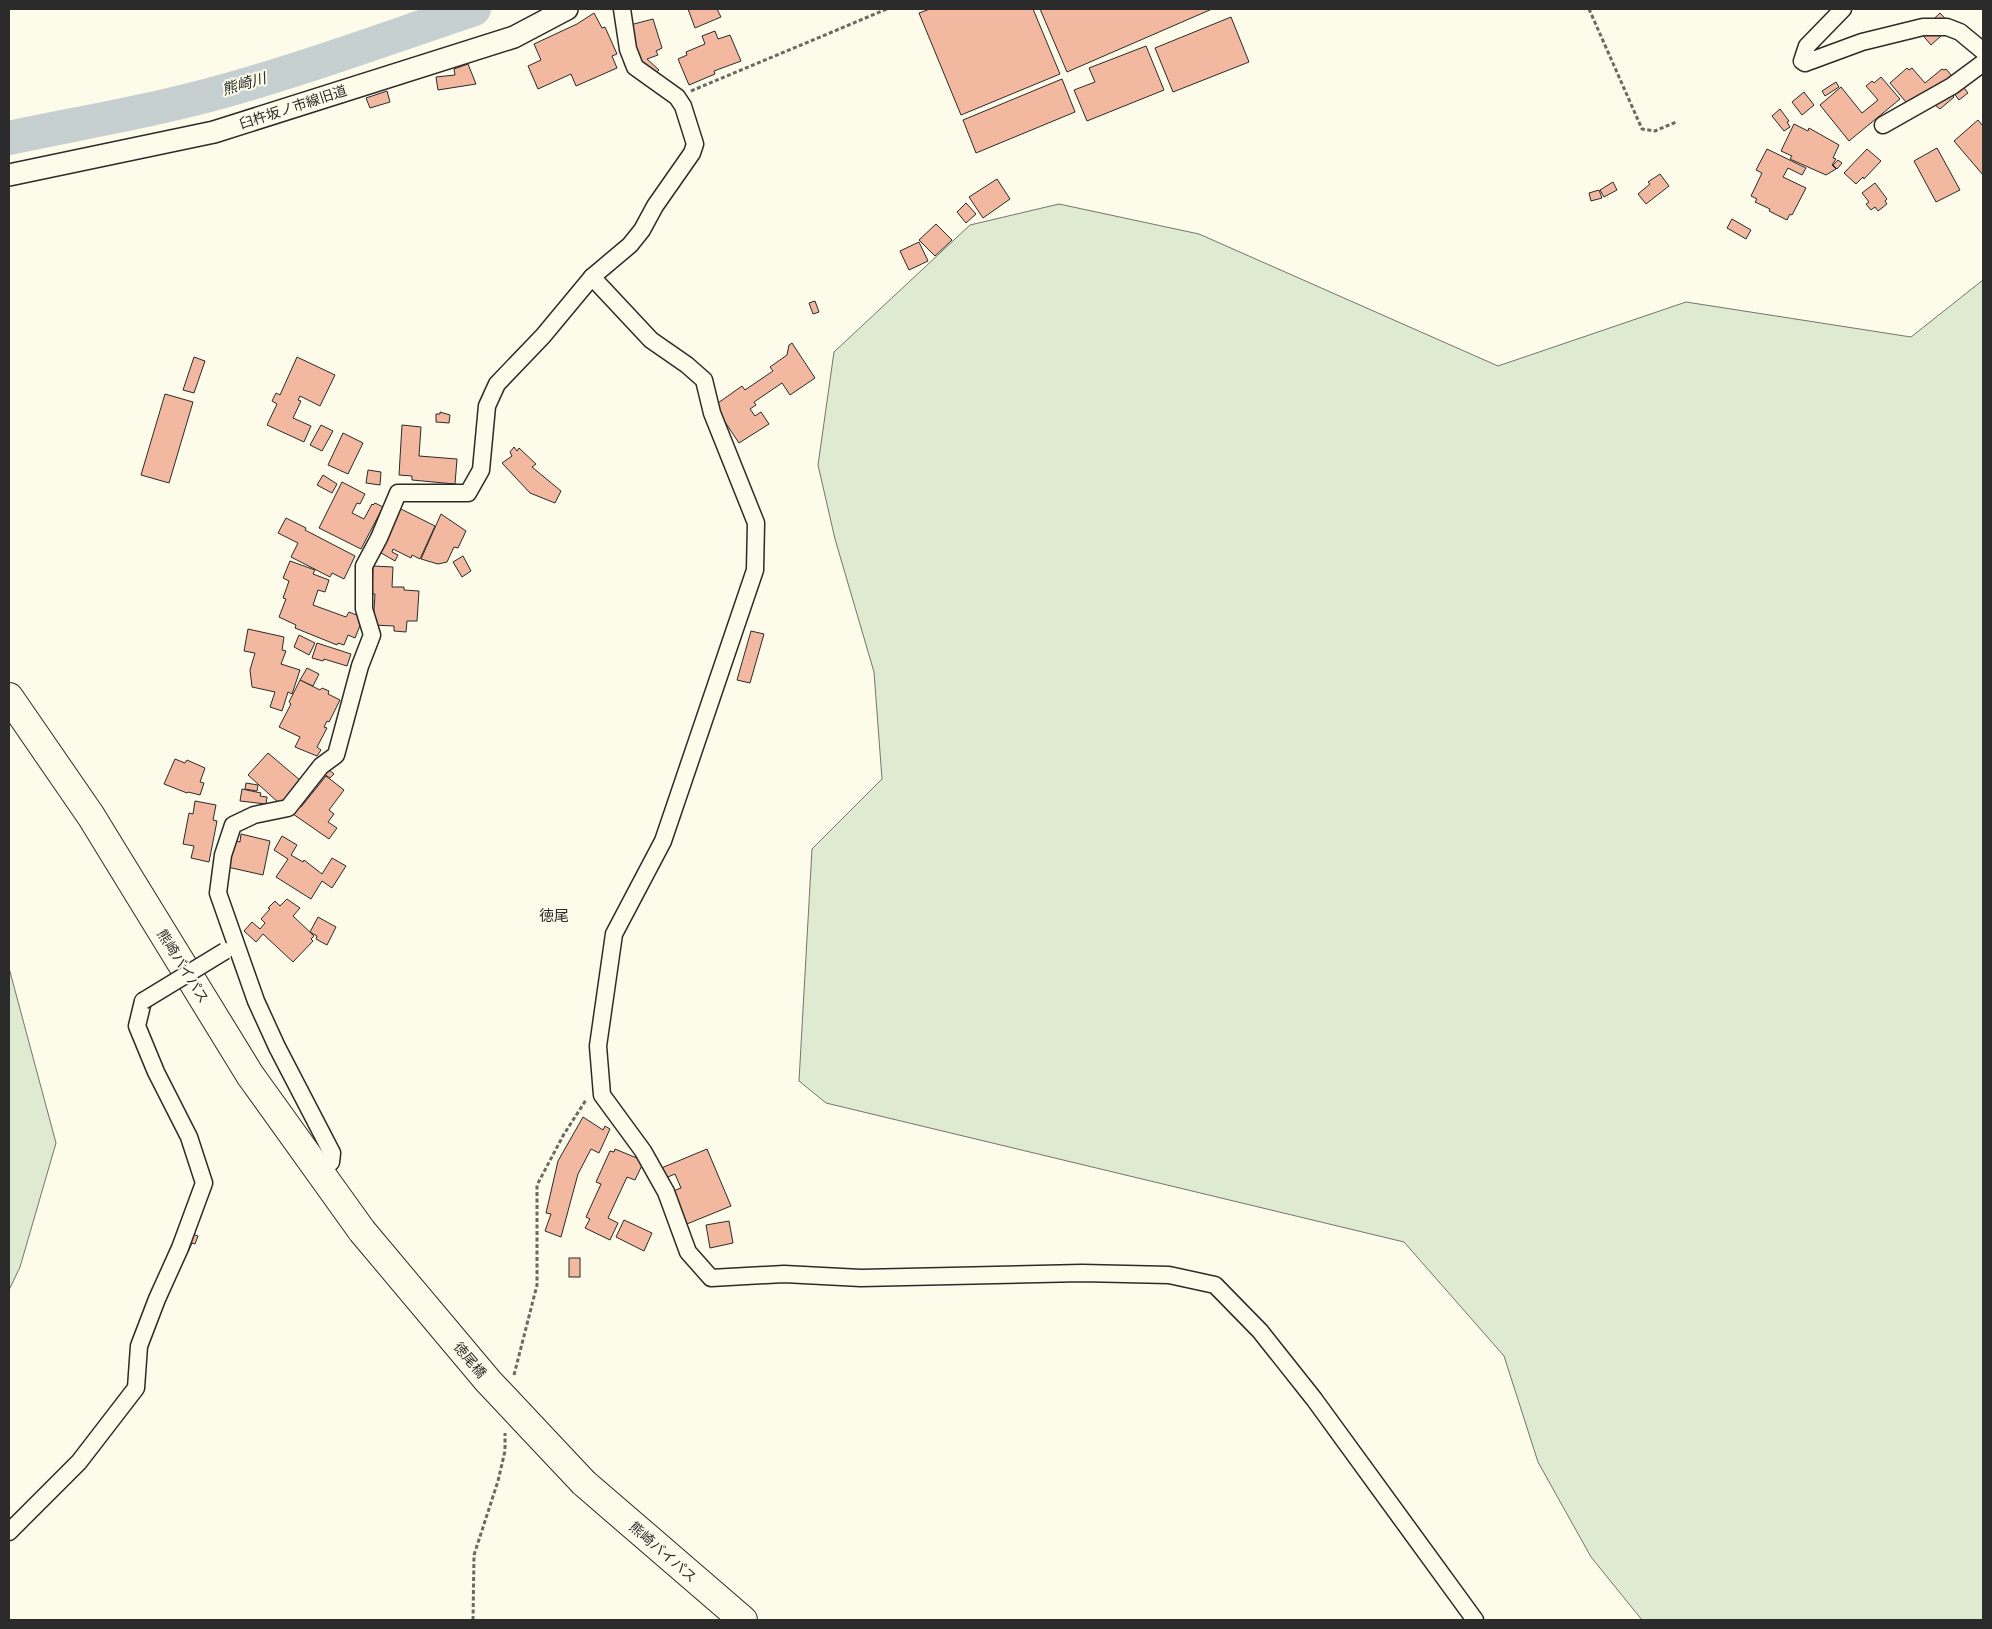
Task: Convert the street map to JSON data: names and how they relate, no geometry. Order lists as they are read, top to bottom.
{
  "streets": {
    "highway": ["熊崎バイパス", "徳尾橋"],
    "street": ["臼杵坂ノ市線旧道"]
  },
  "crossings": [
    ["熊崎バイパス", "徳尾橋"]
  ],
  "districts": ["徳尾"],
  "water": ["熊崎川"]
}
